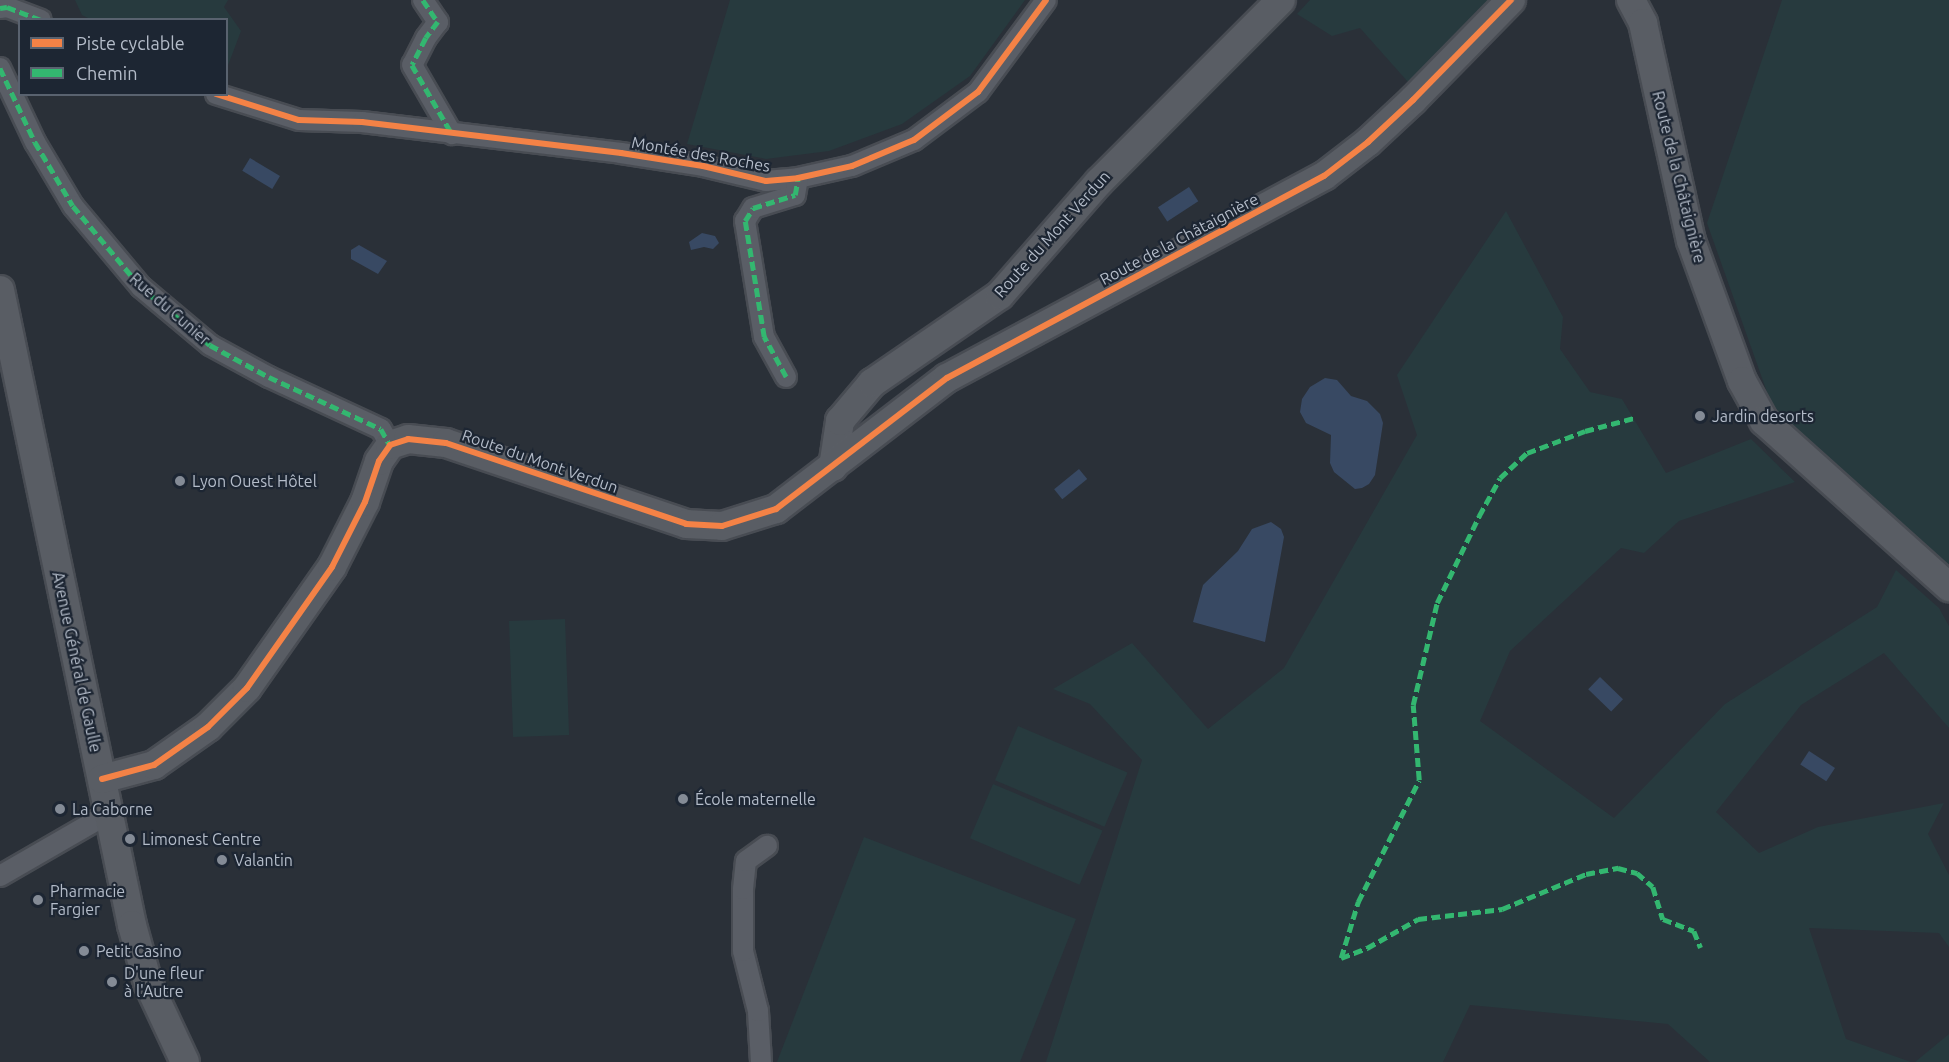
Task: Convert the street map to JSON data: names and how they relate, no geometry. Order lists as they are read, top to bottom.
{
  "streets": {
    "street": [
      "Montée des Roches",
      "Route de la Châtaignière",
      "Route du Mont Verdun",
      "Rue du Cunier",
      "Avenue Général de Gaulle"
    ]
  },
  "crossings": [
    ["Route de la Châtaignière", "Route du Mont Verdun"],
    ["Route du Mont Verdun", "Rue du Cunier"]
  ],
  "places": [
    "Jardin desorts",
    "Lyon Ouest Hôtel",
    "École maternelle",
    "La Caborne",
    "Limonest Centre",
    "Valantin",
    "Pharmacie Fargier",
    "Petit Casino",
    "D'une fleur à l'Autre"
  ],
  "legend": ["Piste cyclable", "Chemin"]
}
